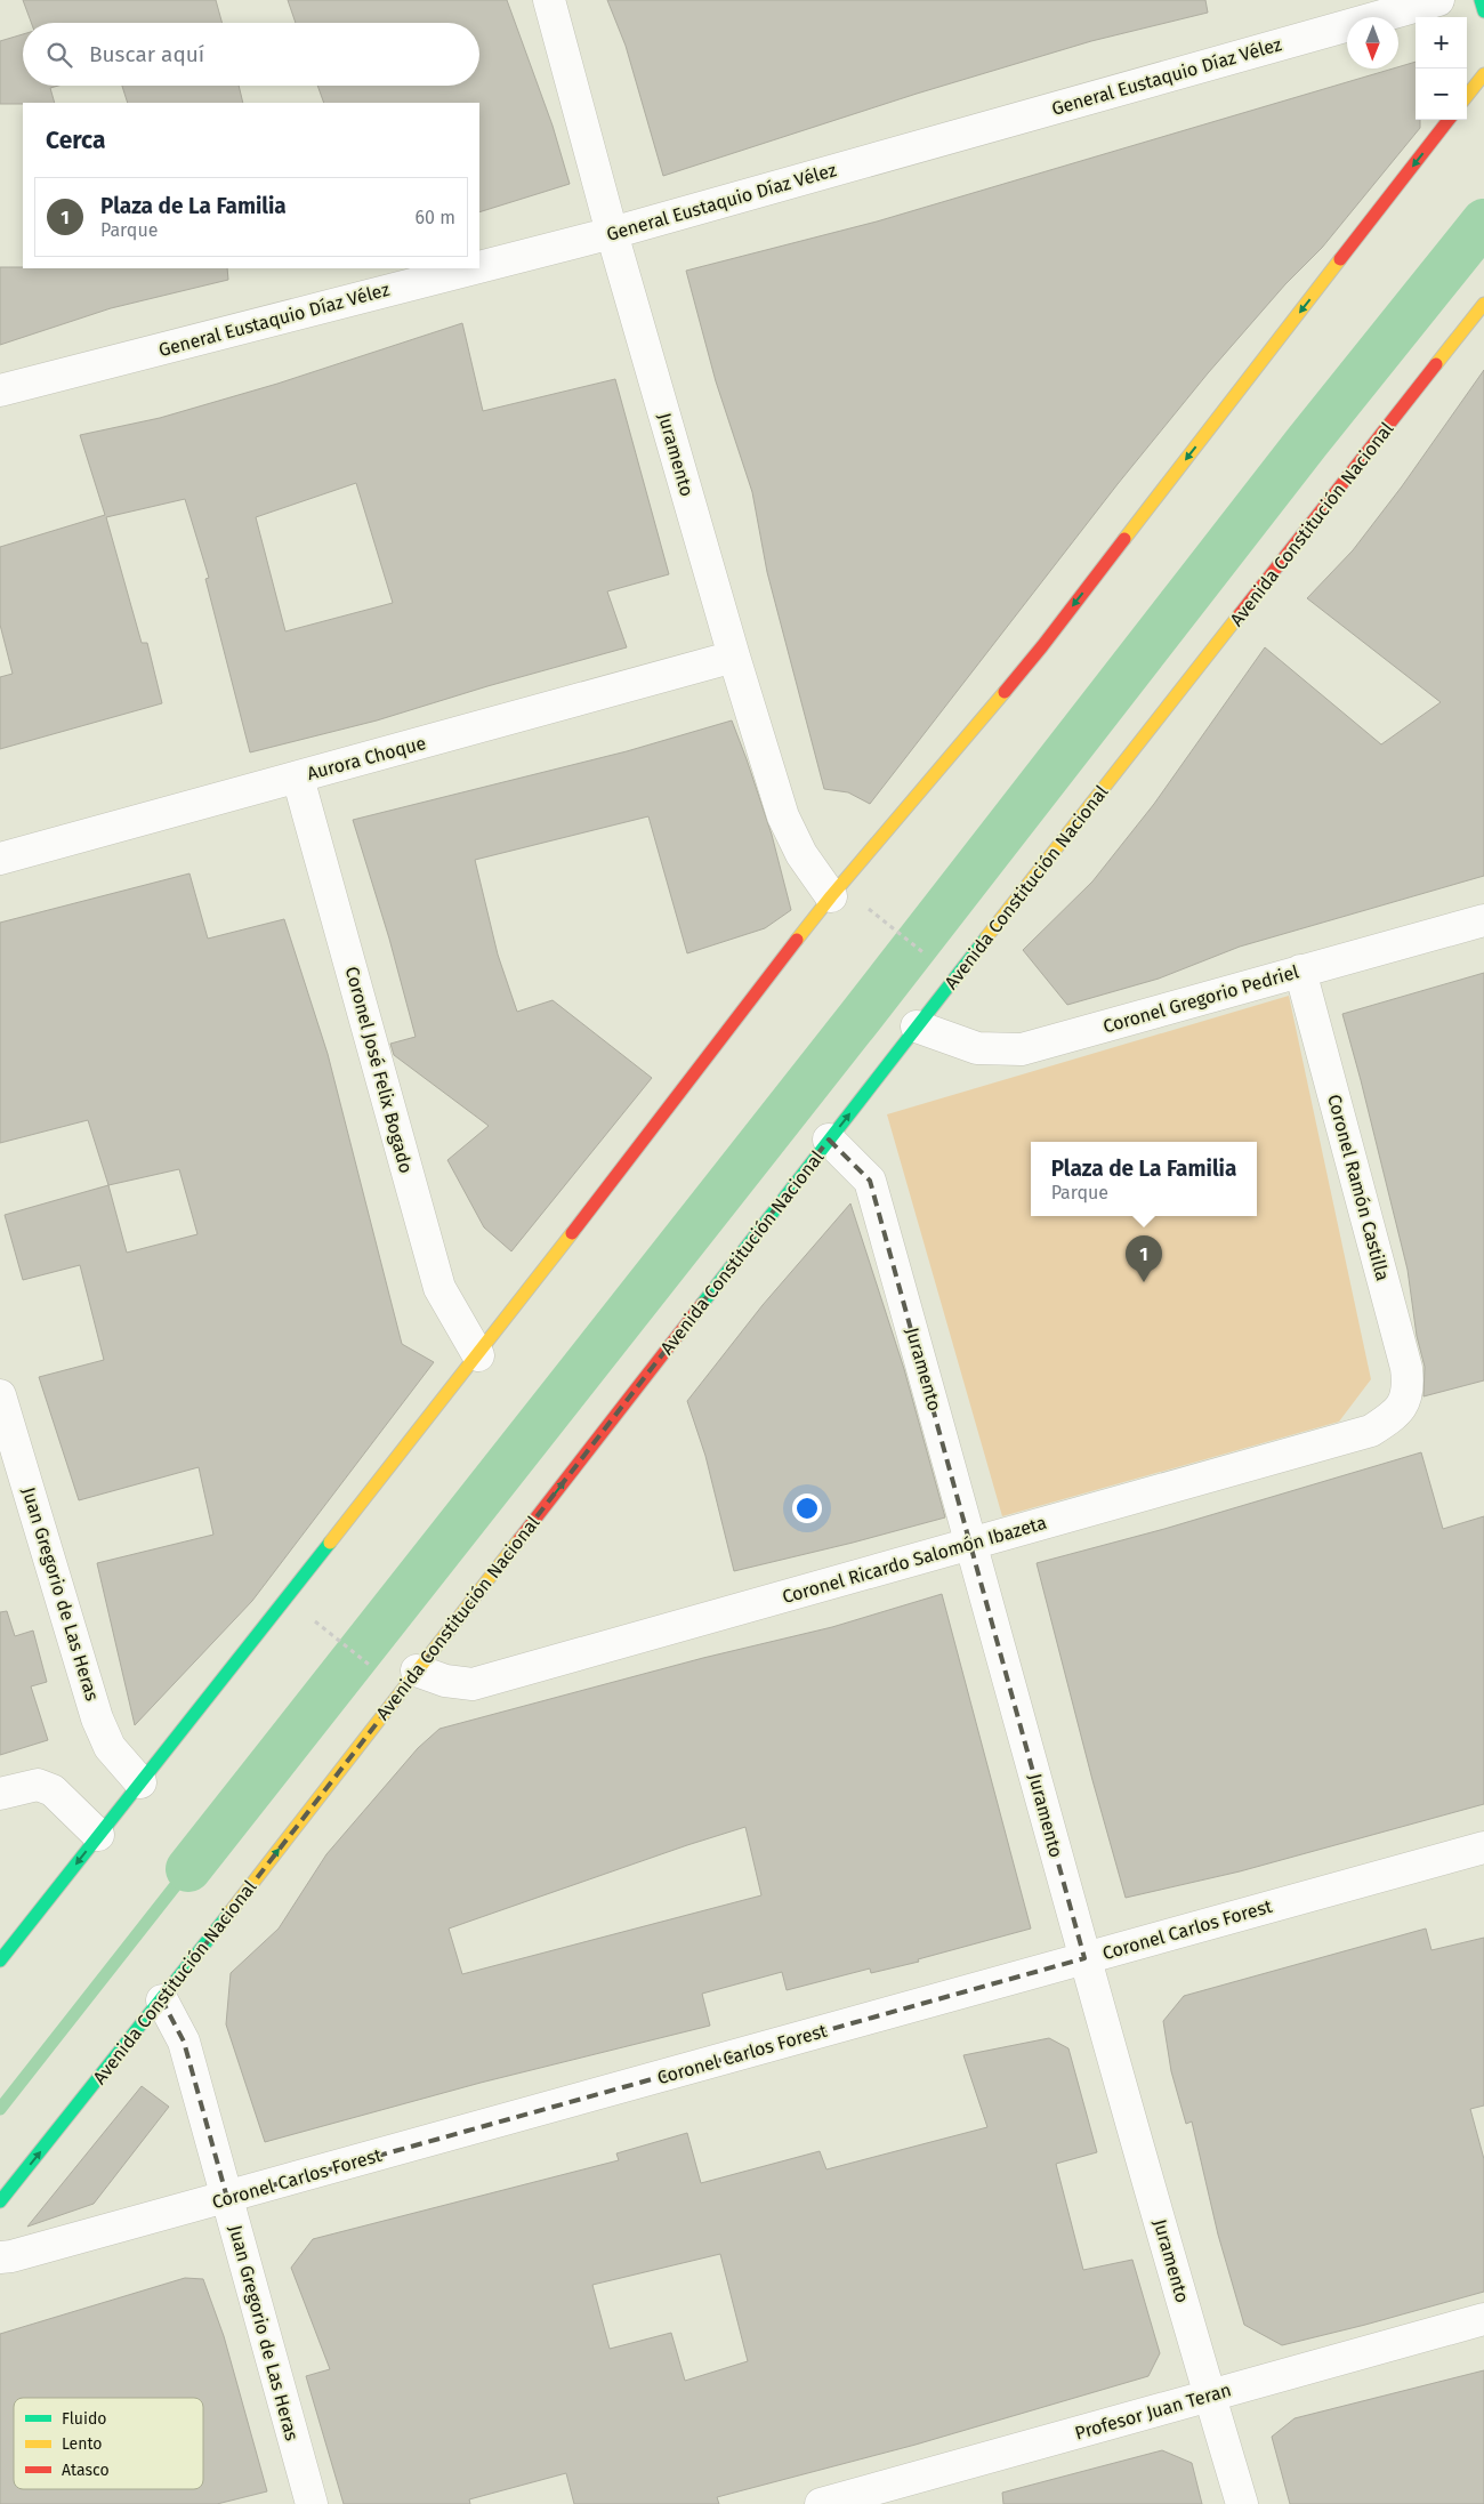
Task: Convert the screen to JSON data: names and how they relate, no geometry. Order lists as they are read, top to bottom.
{
  "streets": {
    "main road": ["Avenida Constitución Nacional"],
    "street": [
      "General Eustaquio Díaz Vélez",
      "Juramento",
      "Aurora Choque",
      "Coronel Gregorio Pedriel",
      "Coronel José Felix Bogado",
      "Coronel Ramón Castilla",
      "Coronel Ricardo Salomón Ibazeta",
      "Juan Gregorio de Las Heras",
      "Coronel Carlos Forest",
      "Profesor Juan Teran"
    ]
  },
  "crossings": [
    ["General Eustaquio Díaz Vélez", "Juramento"],
    ["Juramento", "Avenida Constitución Nacional"],
    ["Juramento", "Aurora Choque"],
    ["Juramento", "Coronel Ricardo Salomón Ibazeta"],
    ["Juramento", "Coronel Carlos Forest"],
    ["Juramento", "Profesor Juan Teran"],
    ["Avenida Constitución Nacional", "Coronel Gregorio Pedriel"],
    ["Avenida Constitución Nacional", "Coronel Ricardo Salomón Ibazeta"],
    ["Avenida Constitución Nacional", "Juan Gregorio de Las Heras"],
    ["Aurora Choque", "Coronel José Felix Bogado"],
    ["Coronel Gregorio Pedriel", "Coronel Ramón Castilla"],
    ["Coronel Ramón Castilla", "Coronel Ricardo Salomón Ibazeta"],
    ["Juan Gregorio de Las Heras", "Coronel Carlos Forest"]
  ],
  "one_way": ["Avenida Constitución Nacional"],
  "legend": ["Fluido", "Lento", "Atasco"],
  "north": "bottom",
  "page": {
    "map_buttons": ["+", "−"],
    "search": "Buscar aquí",
    "heading": "Cerca",
    "list": [
      {
        "mark": "1",
        "name": "Plaza de La Familia",
        "note": "Parque",
        "value": "60 m"
      }
    ],
    "popup": ["Plaza de La Familia", "Parque"],
    "pins": "1"
  }
}
